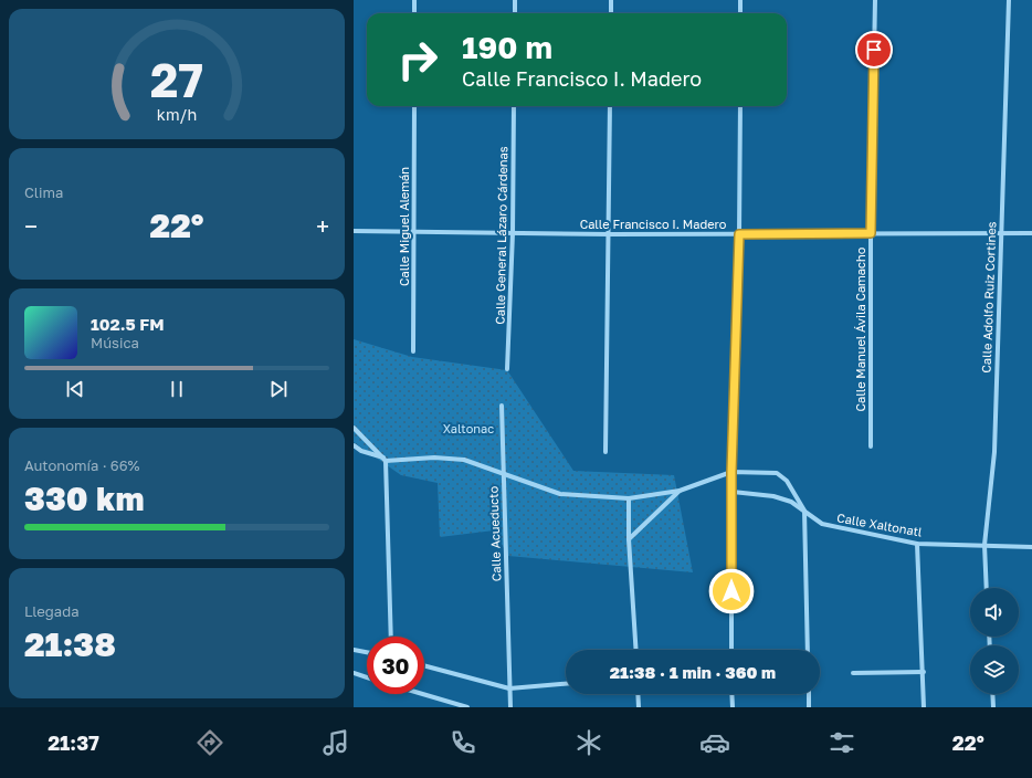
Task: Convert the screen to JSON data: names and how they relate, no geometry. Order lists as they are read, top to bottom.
{
  "streets": {
    "street": [
      "Calle Francisco I. Madero",
      "Calle Miguel Alemán",
      "Calle General Lázaro Cárdenas",
      "Calle Adolfo Ruiz Cortines",
      "Calle Manuel Ávila Camacho",
      "Calle Xaltonatl",
      "Calle Acueducto"
    ]
  },
  "crossings": [
    ["Calle Francisco I. Madero", "Calle Miguel Alemán"],
    ["Calle Francisco I. Madero", "Calle General Lázaro Cárdenas"],
    ["Calle Francisco I. Madero", "Calle Adolfo Ruiz Cortines"],
    ["Calle Francisco I. Madero", "Calle Manuel Ávila Camacho"],
    ["Calle Adolfo Ruiz Cortines", "Calle Xaltonatl"]
  ],
  "parks": ["Xaltonac"],
  "page": {
    "turn": ["190 m", "Calle Francisco I. Madero"],
    "tile": [
      "Clima",
      ["Autonomía · 66%", "330 km"],
      ["Llegada", "21:38"]
    ],
    "heat": ["−", "22°", "+"],
    "song": ["102.5 FM", "Música"],
    "limit": "30",
    "trip": "21:38 · 1 min · 360 m",
    "tabs": ["21:37", "22°"],
    "gauge": ["27", "km/h"]
  }
}
